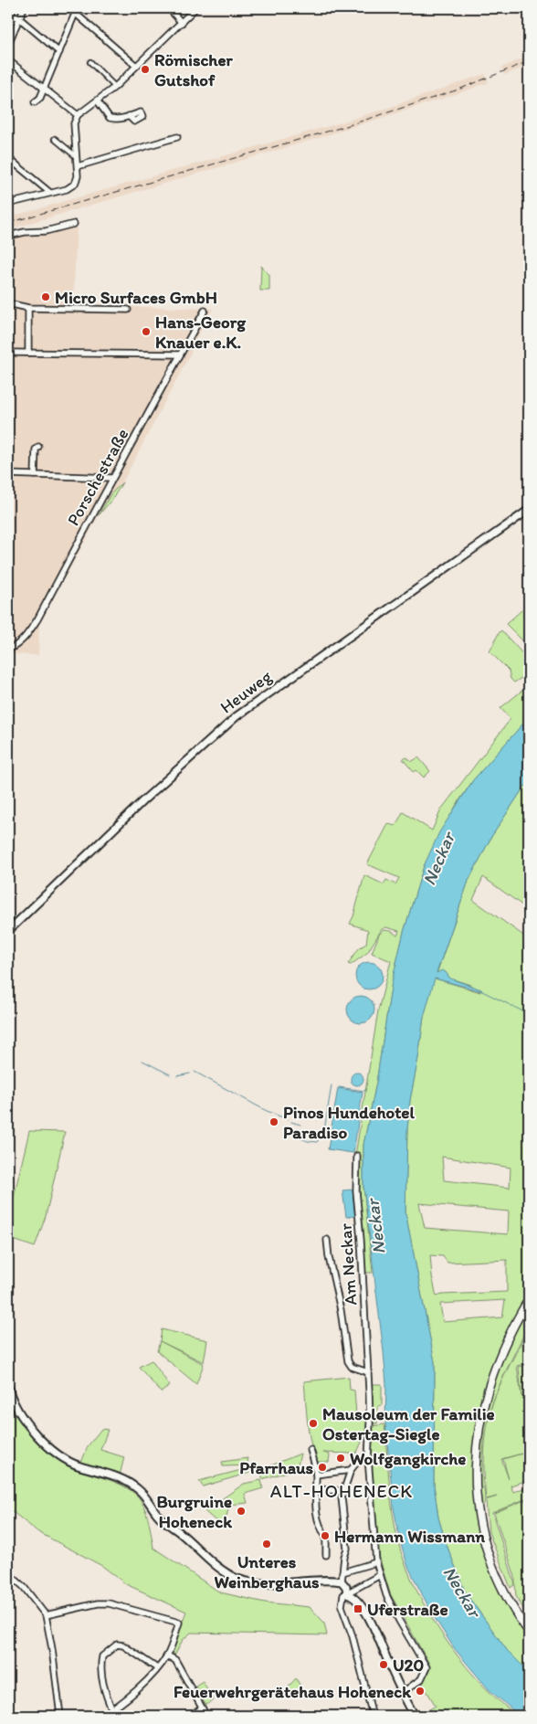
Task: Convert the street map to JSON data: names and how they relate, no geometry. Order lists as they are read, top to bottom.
{
  "streets": {
    "street": ["Porschestraße", "Heuweg", "Am Neckar"]
  },
  "districts": ["ALT-HOHENECK"],
  "water": ["Neckar"],
  "places": {
    "other": [
      "Römischer Gutshof",
      "Micro Surfaces GmbH",
      "Hans-Georg Knauer e.K.",
      "Pinos Hundehotel Paradiso",
      "Mausoleum der Familie Ostertag-Siegle",
      "Wolfgangkirche",
      "Pfarrhaus",
      "Burgruine Hoheneck",
      "Hermann Wissmann",
      "Unteres Weinberghaus",
      "U20",
      "Feuerwehrgerätehaus Hoheneck"
    ],
    "transit": ["Uferstraße"]
  }
}
